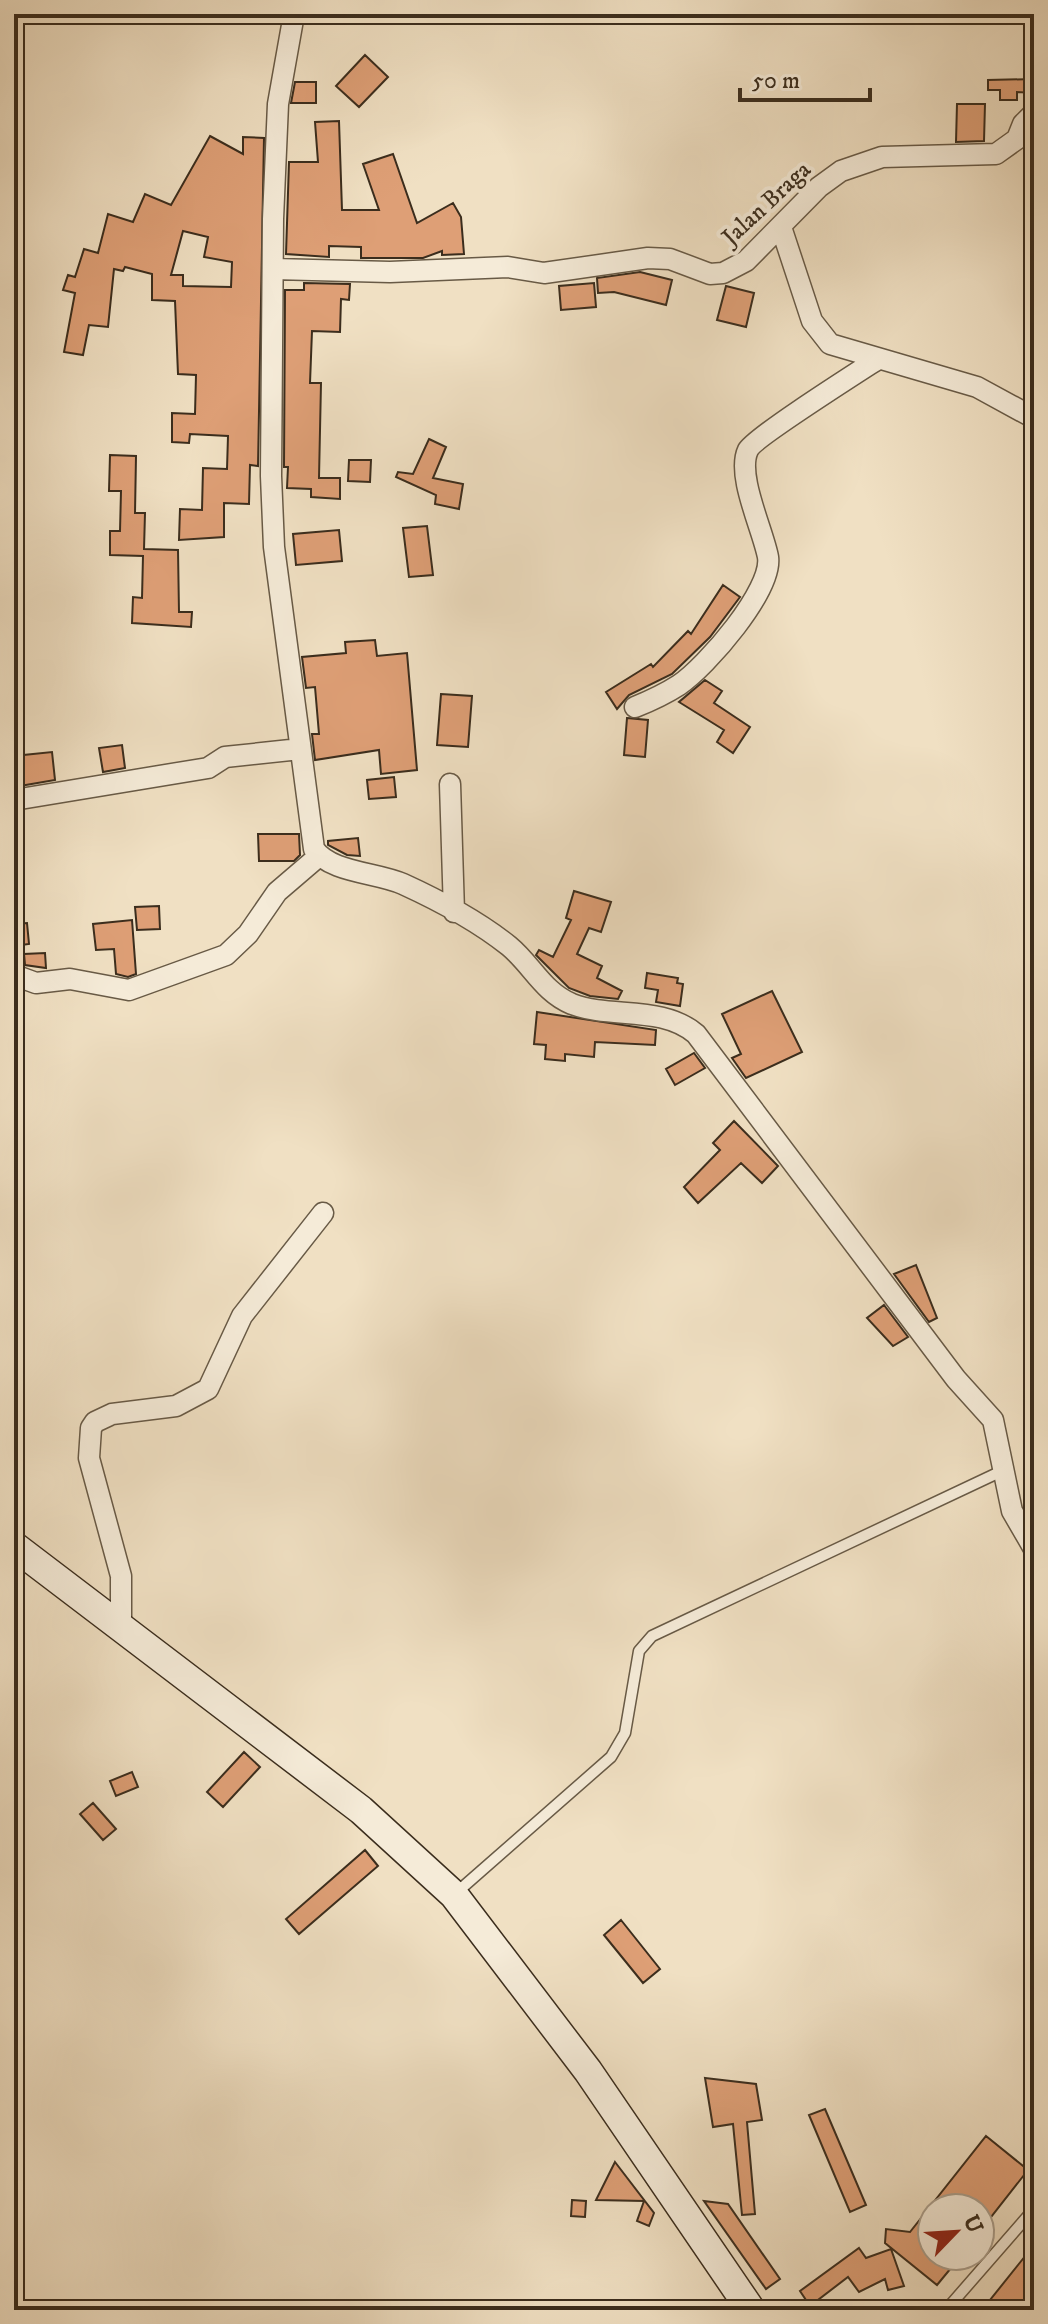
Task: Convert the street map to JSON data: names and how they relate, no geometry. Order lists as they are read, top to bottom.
{
  "streets": {
    "street": ["Jalan Braga"]
  },
  "scale_bar": "50 m",
  "north": "top right"
}
